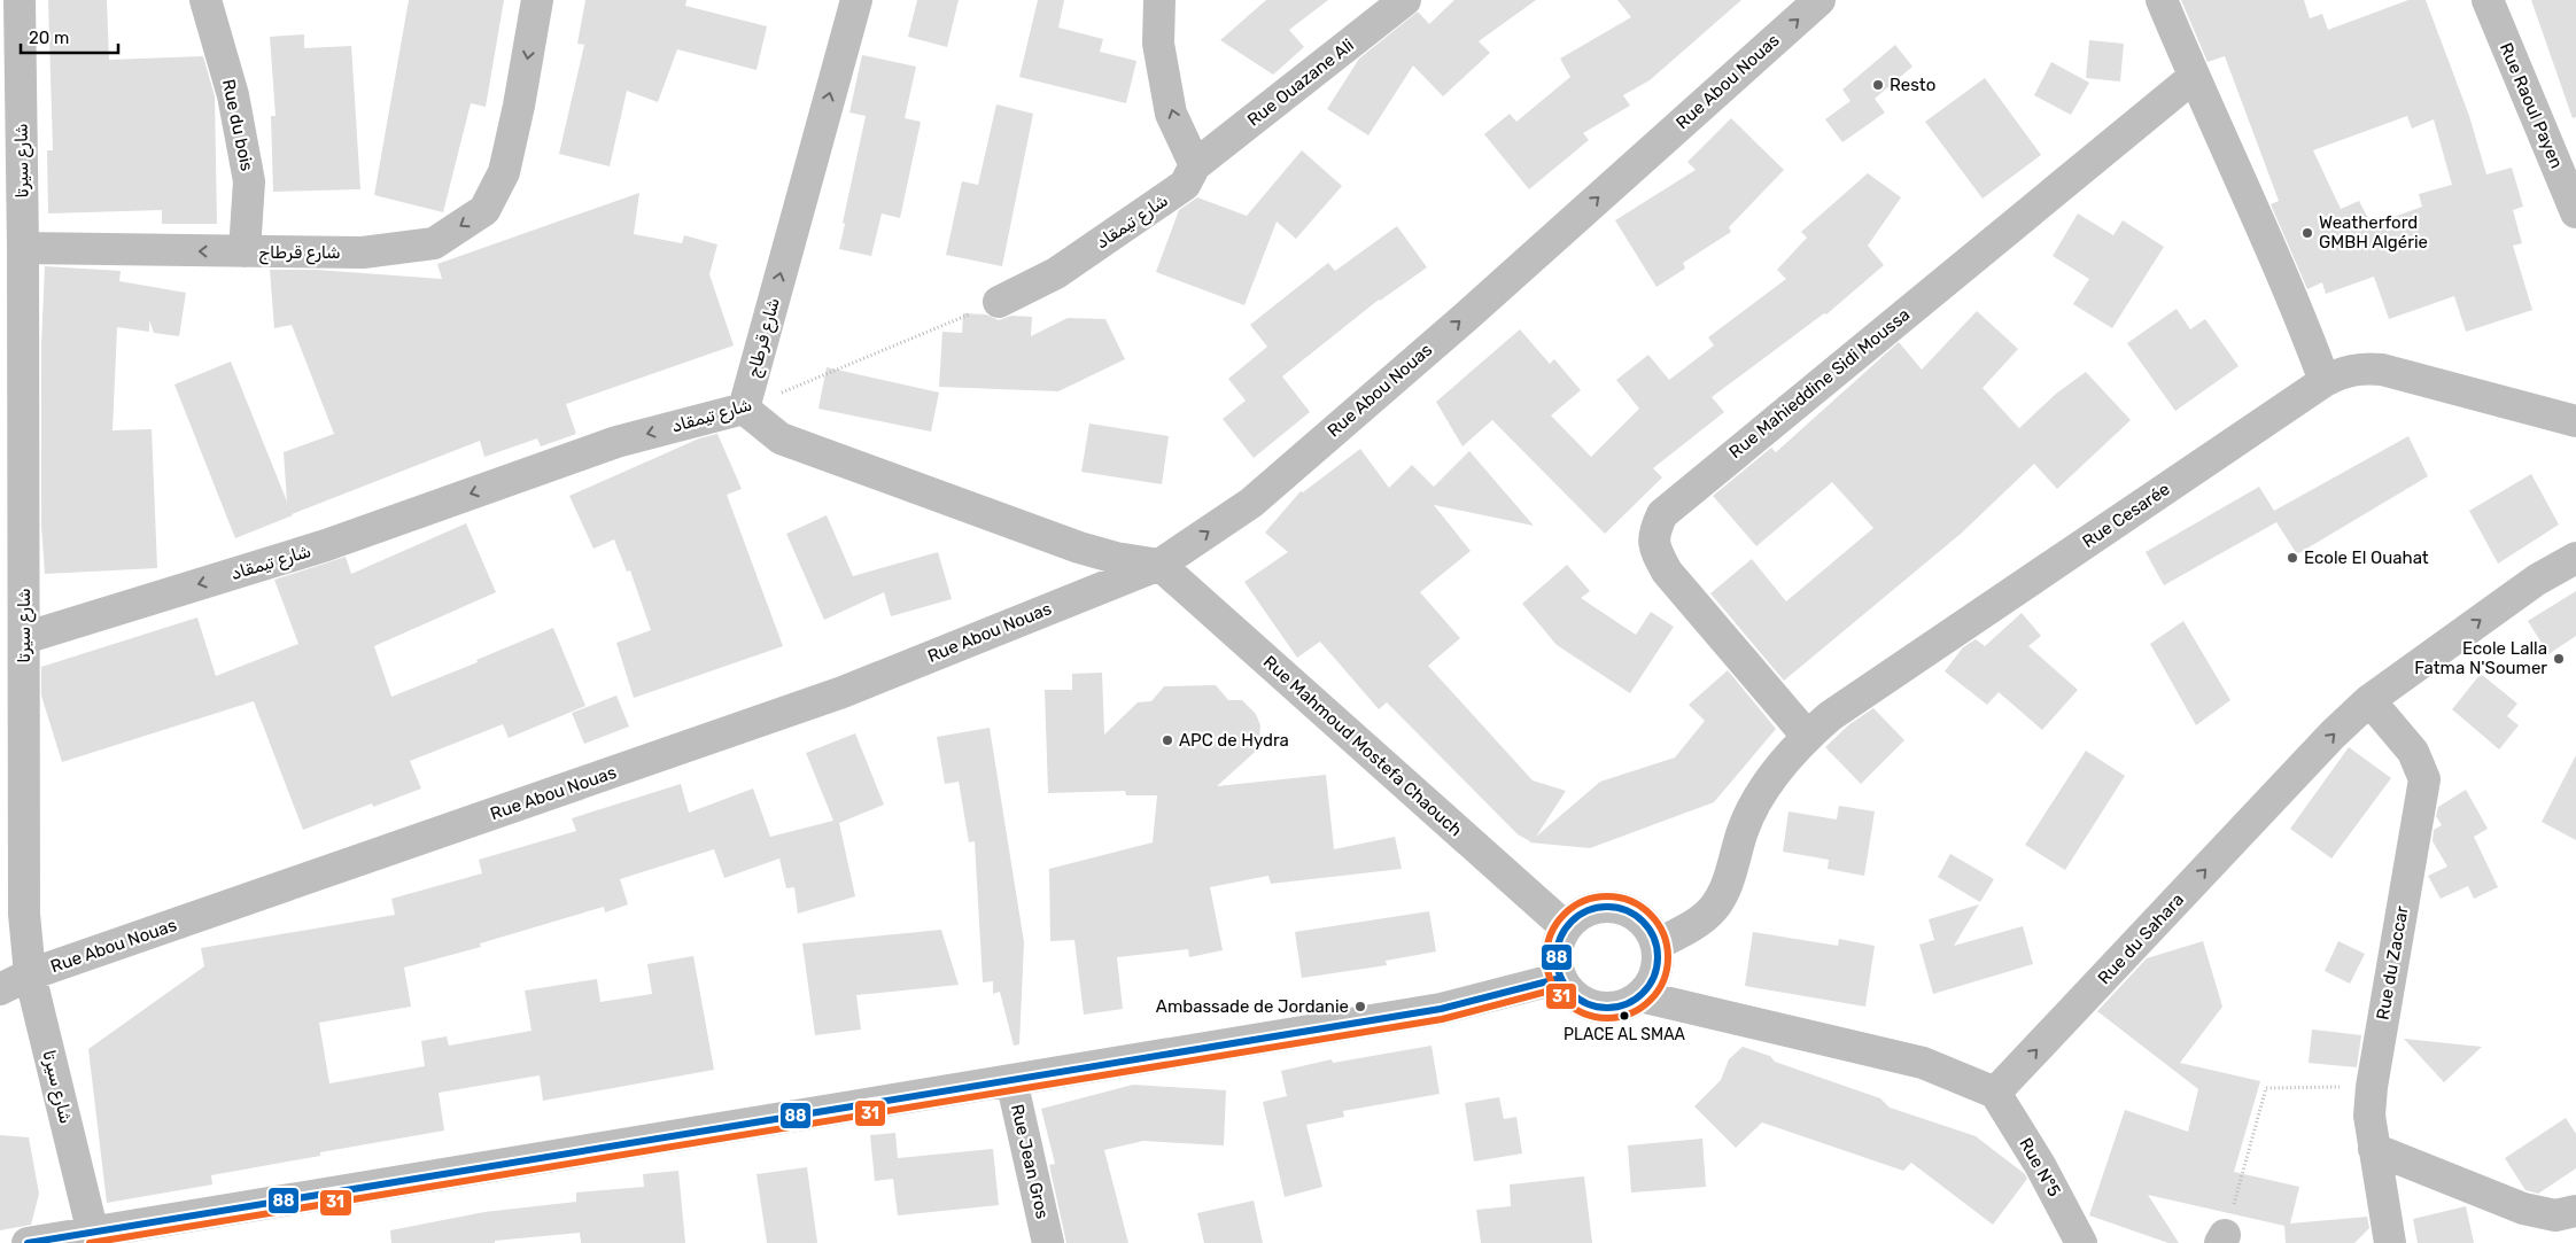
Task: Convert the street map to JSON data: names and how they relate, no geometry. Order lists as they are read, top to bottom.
{
  "streets": {
    "street": [
      "Rue Abou Nouas",
      "Rue Ouazane Ali",
      "Rue Raoul Payen",
      "Rue du bois",
      "شارع سيرتا",
      "شارع تيمقاد",
      "شارع قرطاج",
      "Rue Mahieddine Sidi Moussa",
      "Rue Cesarée",
      "Rue Mahmoud Mostefa Chaouch",
      "Rue du Sahara",
      "Rue du Zaccar",
      "Rue Jean Gros",
      "Rue N°5"
    ]
  },
  "crossings": [
    ["Rue Abou Nouas", "شارع سيرتا"],
    ["Rue Abou Nouas", "Rue Mahmoud Mostefa Chaouch"],
    ["Rue Ouazane Ali", "شارع تيمقاد"],
    ["Rue du bois", "شارع قرطاج"],
    ["شارع سيرتا", "شارع تيمقاد"],
    ["شارع سيرتا", "شارع قرطاج"],
    ["شارع تيمقاد", "شارع قرطاج"],
    ["Rue Mahieddine Sidi Moussa", "Rue Cesarée"],
    ["Rue Cesarée", "Rue Mahmoud Mostefa Chaouch"],
    ["Rue du Sahara", "Rue du Zaccar"],
    ["Rue du Sahara", "Rue N°5"]
  ],
  "one_way": ["Rue Abou Nouas", "شارع تيمقاد", "Rue du Sahara"],
  "places": [
    "Resto",
    "Weatherford GMBH Algérie",
    "Ecole El Ouahat",
    "Ecole Lalla Fatma N'Soumer",
    "APC de Hydra",
    "Ambassade de Jordanie",
    "PLACE AL SMAA"
  ],
  "lines": ["transit line 31", "transit line 88"],
  "scale_bar": "20 m"
}
